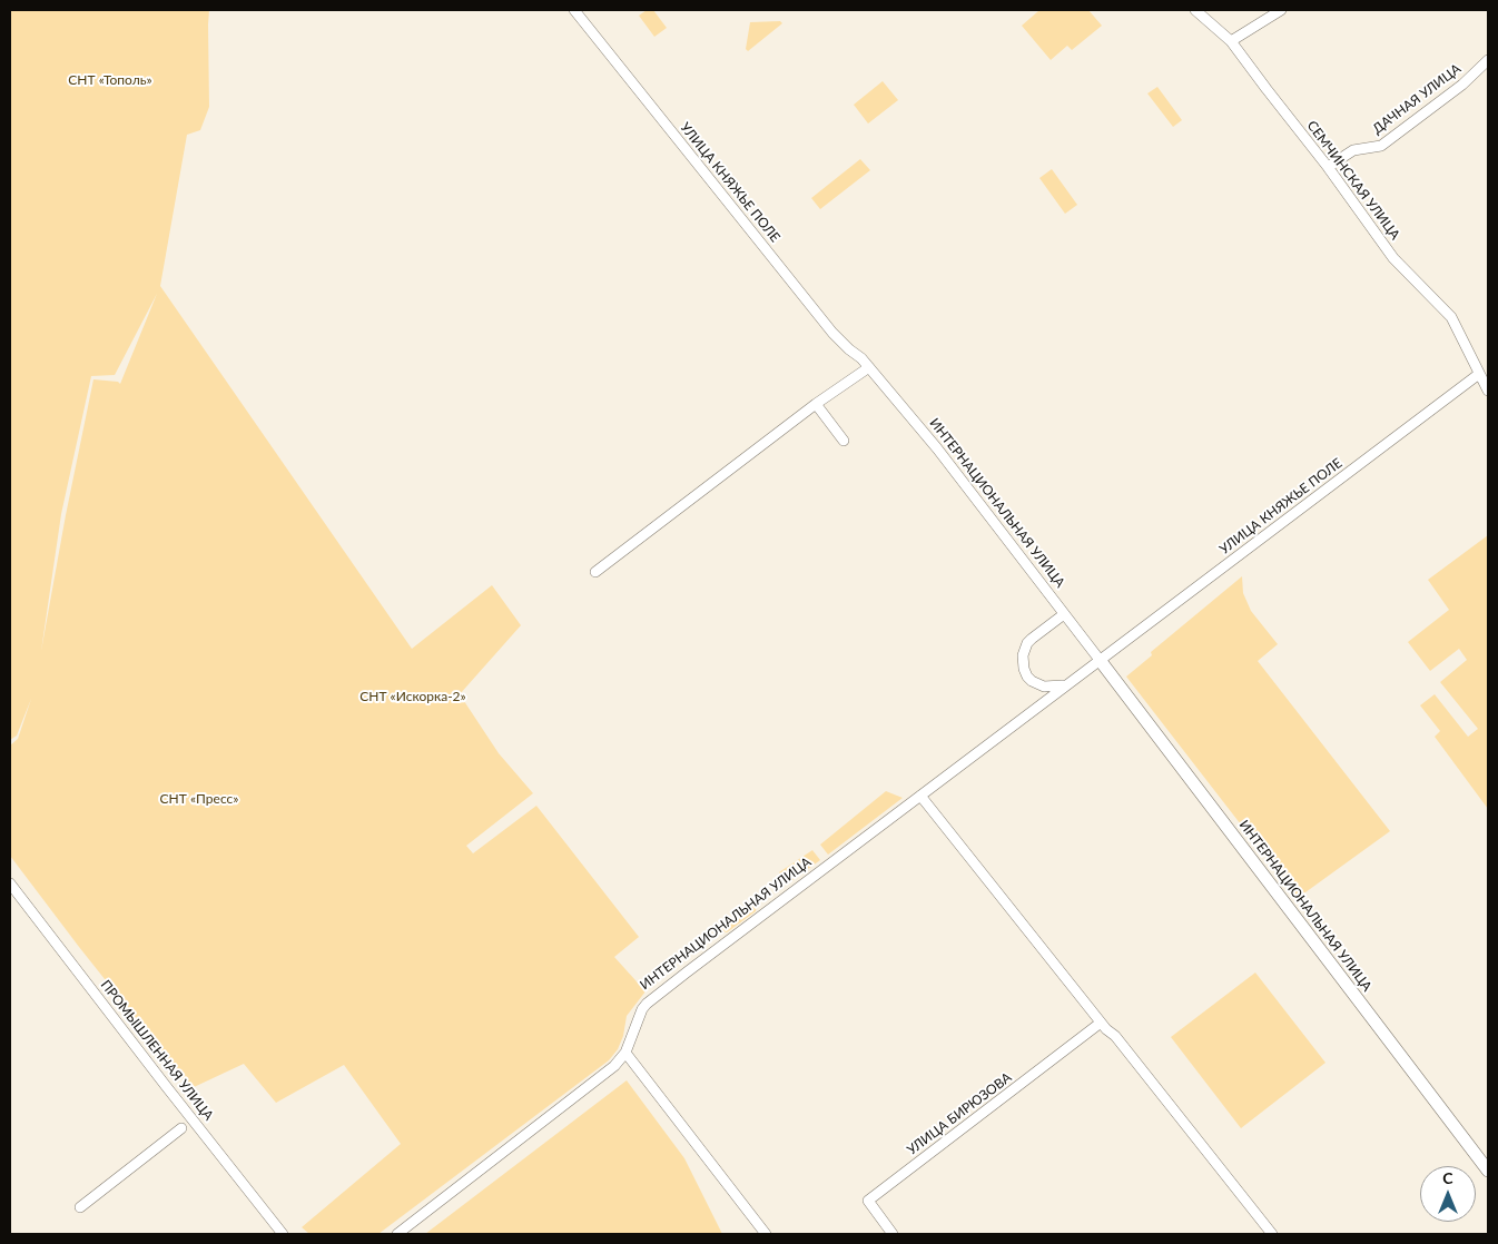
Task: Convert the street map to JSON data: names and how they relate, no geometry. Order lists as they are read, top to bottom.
{
  "streets": {
    "main road": ["ИНТЕРНАЦИОНАЛЬНАЯ УЛИЦА"],
    "street": [
      "ДАЧНАЯ УЛИЦА",
      "СЕМЧИНСКАЯ УЛИЦА",
      "УЛИЦА КНЯЖЬЕ ПОЛЕ",
      "ПРОМЫШЛЕННАЯ УЛИЦА",
      "УЛИЦА БИРЮЗОВА"
    ]
  },
  "crossings": [
    ["ДАЧНАЯ УЛИЦА", "СЕМЧИНСКАЯ УЛИЦА"],
    ["СЕМЧИНСКАЯ УЛИЦА", "УЛИЦА КНЯЖЬЕ ПОЛЕ"],
    ["УЛИЦА КНЯЖЬЕ ПОЛЕ", "ИНТЕРНАЦИОНАЛЬНАЯ УЛИЦА"]
  ],
  "parks": ["СНТ «Тополь»", "СНТ «Искорка-2»", "СНТ «Пресс»"],
  "north": "top"
}
